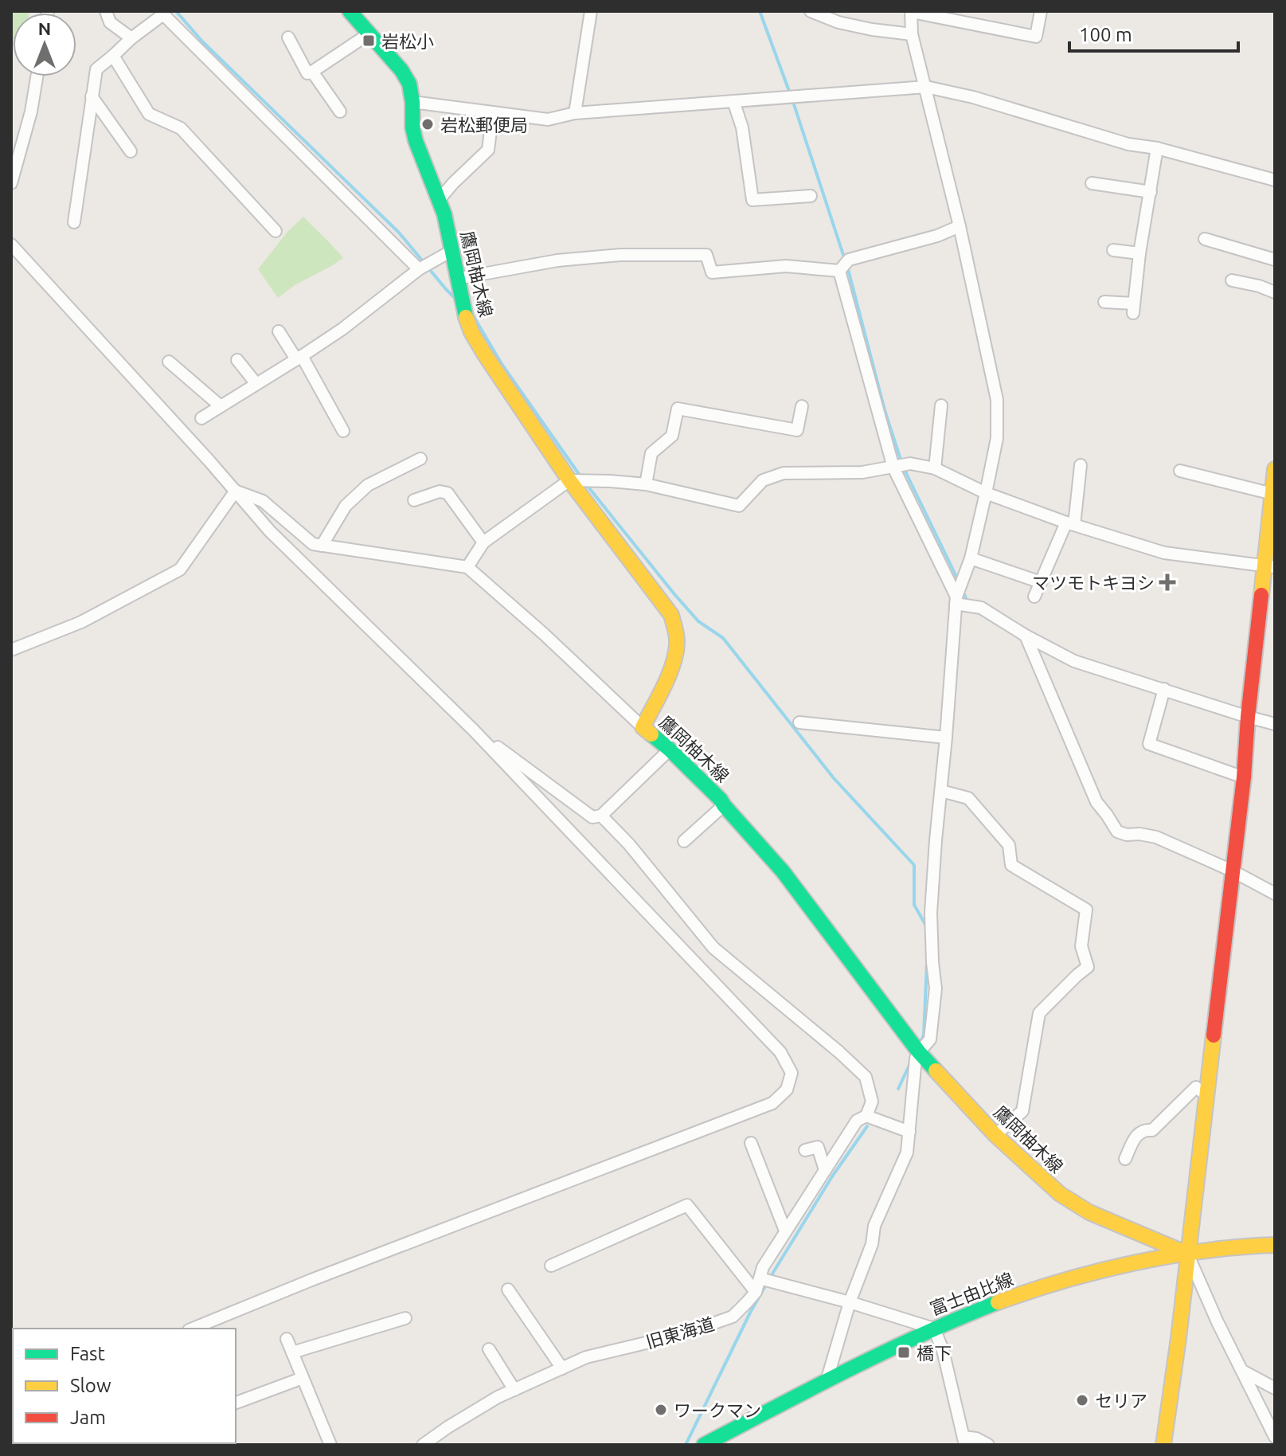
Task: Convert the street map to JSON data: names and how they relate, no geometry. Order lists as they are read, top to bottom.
{
  "streets": {
    "main road": ["鷹岡柚木線", "富士由比線"],
    "street": ["旧東海道"]
  },
  "crossings": [
    ["鷹岡柚木線", "富士由比線"]
  ],
  "places": {
    "transit": ["岩松小", "橋下"],
    "other": ["岩松郵便局", "セリア", "ワークマン"],
    "health": ["マツモトキヨシ"]
  },
  "legend": ["Fast", "Slow", "Jam"],
  "scale_bar": "100 m",
  "north": "top"
}
